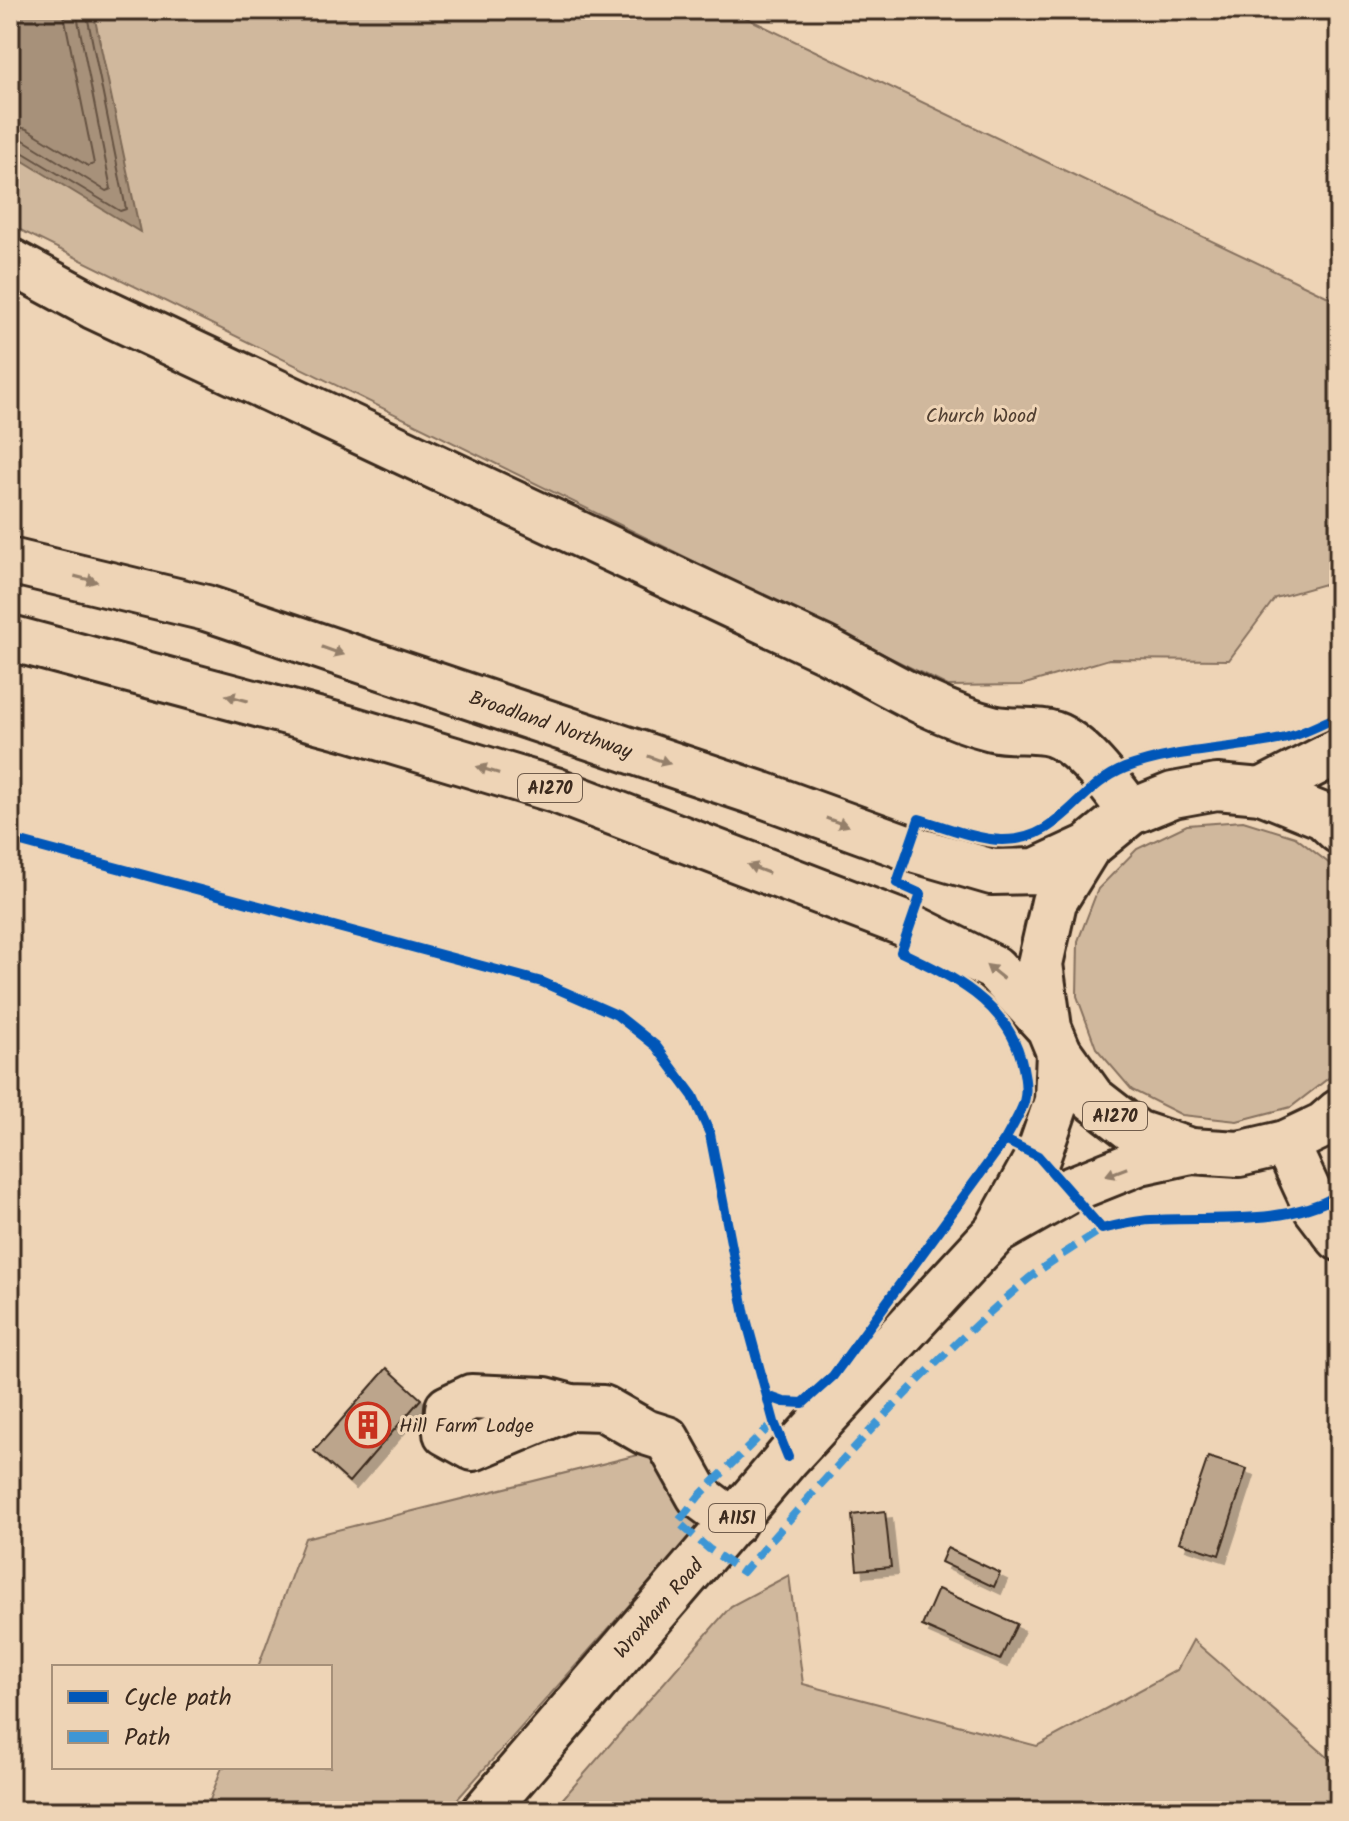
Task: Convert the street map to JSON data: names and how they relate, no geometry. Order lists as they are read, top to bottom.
{
  "streets": {
    "main road": [
      "Broadland Northway",
      "A1270",
      "A1151",
      "Wroxham Road"
    ]
  },
  "crossings": [
    ["Broadland Northway", "A1270"],
    ["A1270", "Wroxham Road"]
  ],
  "parks": ["Church Wood"],
  "places": {
    "building": ["Hill Farm Lodge"]
  },
  "legend": ["Cycle path", "Path"]
}
